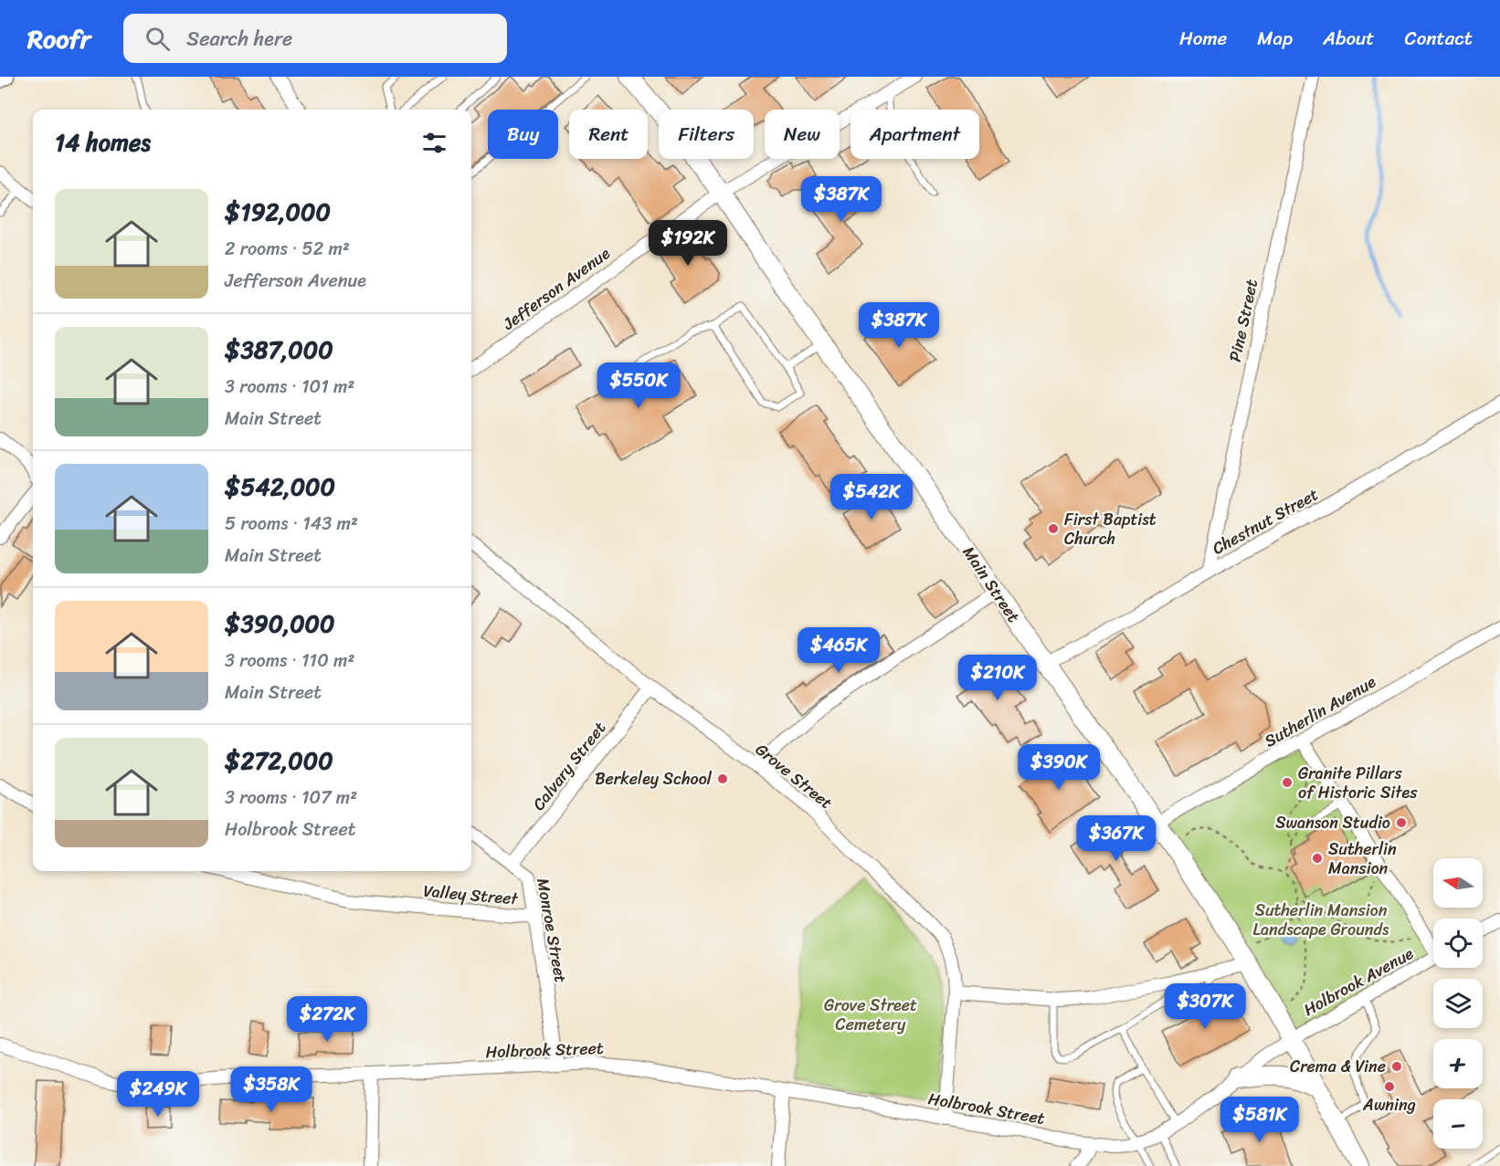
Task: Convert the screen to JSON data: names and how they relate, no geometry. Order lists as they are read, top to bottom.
{
  "streets": {
    "main road": ["Main Street"],
    "street": [
      "Jefferson Avenue",
      "Pine Street",
      "Chestnut Street",
      "Sutherlin Avenue",
      "Calvary Street",
      "Grove Street",
      "Valley Street",
      "Monroe Street",
      "Holbrook Avenue",
      "Holbrook Street"
    ]
  },
  "crossings": [
    ["Jefferson Avenue", "Main Street"],
    ["Pine Street", "Chestnut Street"],
    ["Chestnut Street", "Main Street"],
    ["Main Street", "Sutherlin Avenue"],
    ["Main Street", "Holbrook Avenue"],
    ["Calvary Street", "Grove Street"],
    ["Calvary Street", "Monroe Street"],
    ["Grove Street", "Holbrook Street"],
    ["Valley Street", "Monroe Street"],
    ["Monroe Street", "Holbrook Street"],
    ["Holbrook Avenue", "Holbrook Street"]
  ],
  "parks": ["Sutherlin Mansion Landscape Grounds", "Grove Street Cemetery"],
  "places": [
    "First Baptist Church",
    "Berkeley School",
    "Granite Pillars of Historic Sites",
    "Swanson Studio",
    "Sutherlin Mansion",
    "Crema & Vine",
    "Awning"
  ],
  "north": "left",
  "page": {
    "header": "Roofr",
    "search": "Search here",
    "nav": [
      "Home",
      "Map",
      "About",
      "Contact"
    ],
    "chip": [
      "Buy",
      "Rent",
      "Filters",
      "New",
      "Apartment"
    ],
    "heading": "14 homes",
    "list": [
      {
        "name": "$192,000",
        "note": "2 rooms · 52 m² · Jefferson Avenue"
      },
      {
        "name": "$387,000",
        "note": "3 rooms · 101 m² · Main Street"
      },
      {
        "name": "$542,000",
        "note": "5 rooms · 143 m² · Main Street"
      },
      {
        "name": "$390,000",
        "note": "3 rooms · 110 m² · Main Street"
      },
      {
        "name": "$272,000",
        "note": "3 rooms · 107 m² · Holbrook Street"
      }
    ],
    "price": [
      "$387K",
      "$192K",
      "$387K",
      "$550K",
      "$542K",
      "$465K",
      "$210K",
      "$390K",
      "$367K",
      "$307K",
      "$272K",
      "$358K",
      "$249K",
      "$581K"
    ],
    "map_buttons": ["+", "−"]
  }
}
